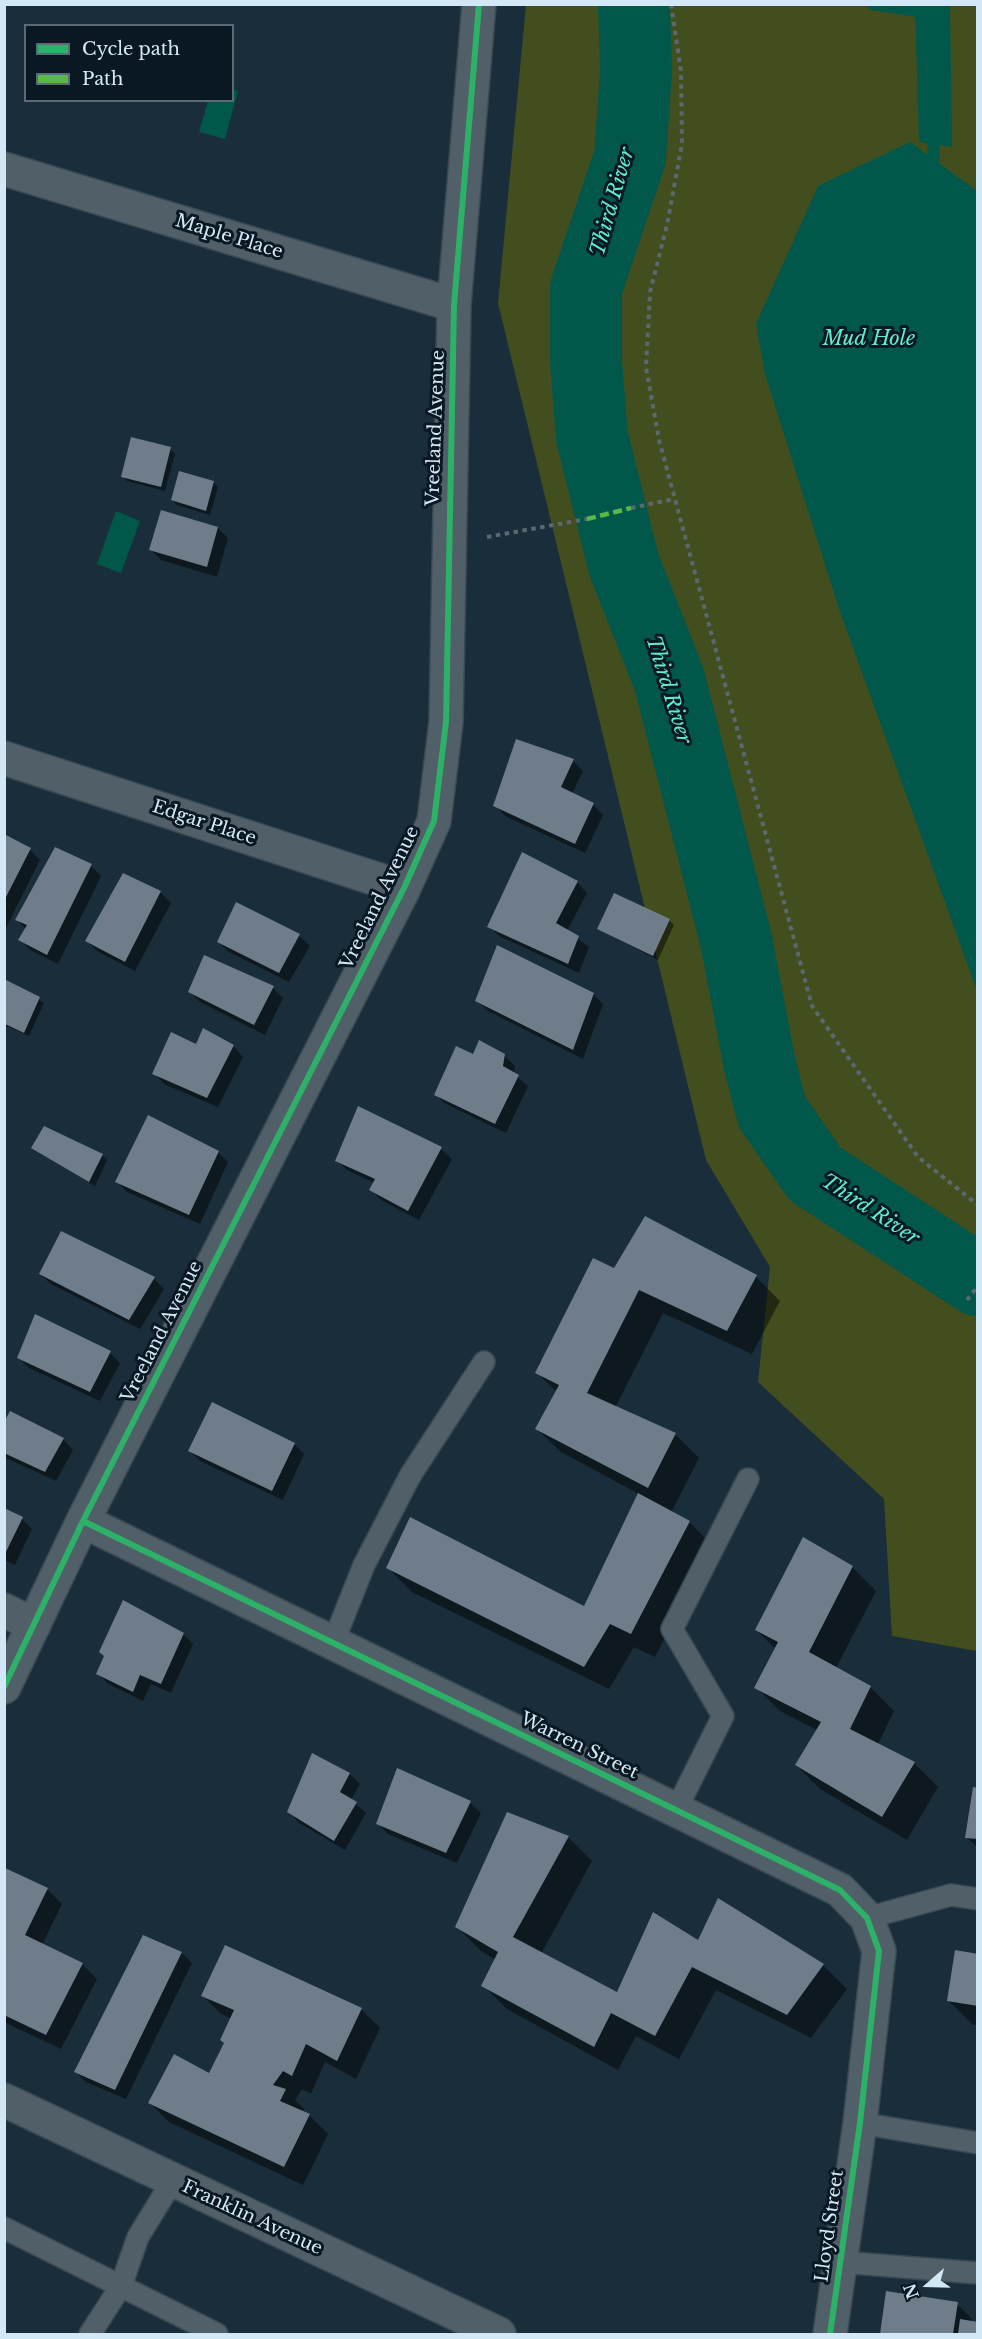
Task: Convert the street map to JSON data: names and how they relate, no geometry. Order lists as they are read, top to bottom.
{
  "streets": {
    "street": [
      "Maple Place",
      "Vreeland Avenue",
      "Edgar Place",
      "Warren Street",
      "Franklin Avenue",
      "Lloyd Street"
    ]
  },
  "crossings": [
    ["Maple Place", "Vreeland Avenue"],
    ["Vreeland Avenue", "Edgar Place"],
    ["Vreeland Avenue", "Warren Street"],
    ["Warren Street", "Lloyd Street"]
  ],
  "water": ["Third River", "Mud Hole"],
  "legend": ["Cycle path", "Path"],
  "north": "left"
}
